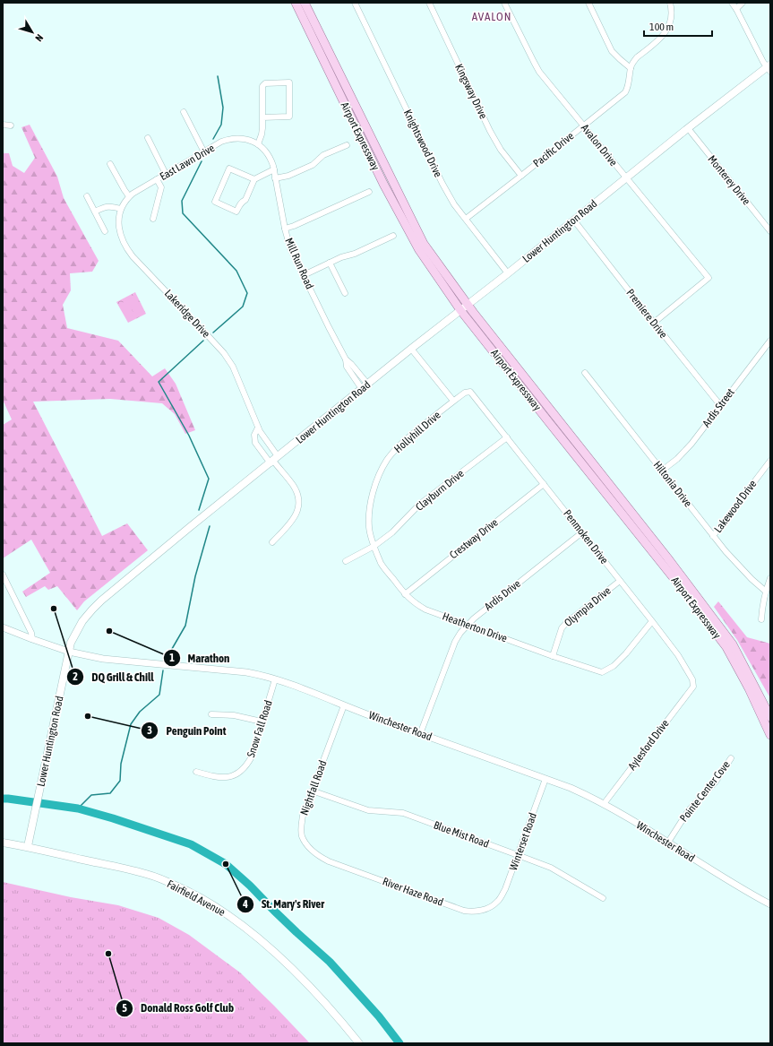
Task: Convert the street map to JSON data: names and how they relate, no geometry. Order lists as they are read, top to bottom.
{
  "streets": {
    "main road": ["Airport Expressway", "Lower Huntington Road", "Fairfield Avenue"],
    "street": [
      "Kingsway Drive",
      "Knightswood Drive",
      "Avalon Drive",
      "Pacific Drive",
      "East Lawn Drive",
      "Monterey Drive",
      "Mill Run Road",
      "Lakeridge Drive",
      "Premiere Drive",
      "Ardis Street",
      "Hollyhill Drive",
      "Hiltonia Drive",
      "Clayburn Drive",
      "Lakewood Drive",
      "Penmoken Drive",
      "Crestway Drive",
      "Ardis Drive",
      "Olympia Drive",
      "Heatherton Drive",
      "Winchester Road",
      "Snow Fall Road",
      "Aylesford Drive",
      "Nightfall Road",
      "Pointe Center Cove",
      "Blue Mist Road",
      "Winterset Road",
      "River Haze Road"
    ]
  },
  "crossings": [
    ["Kingsway Drive", "Pacific Drive"],
    ["Airport Expressway", "Lower Huntington Road"],
    ["Knightswood Drive", "Pacific Drive"],
    ["Knightswood Drive", "Lower Huntington Road"],
    ["Avalon Drive", "Pacific Drive"],
    ["Avalon Drive", "Lower Huntington Road"],
    ["Avalon Drive", "Premiere Drive"],
    ["East Lawn Drive", "Mill Run Road"],
    ["East Lawn Drive", "Lakeridge Drive"],
    ["Monterey Drive", "Lower Huntington Road"],
    ["Lower Huntington Road", "Mill Run Road"],
    ["Lower Huntington Road", "Lakeridge Drive"],
    ["Lower Huntington Road", "Premiere Drive"],
    ["Lower Huntington Road", "Winchester Road"],
    ["Lower Huntington Road", "Fairfield Avenue"],
    ["Premiere Drive", "Ardis Street"],
    ["Ardis Street", "Hiltonia Drive"],
    ["Hollyhill Drive", "Clayburn Drive"],
    ["Hollyhill Drive", "Penmoken Drive"],
    ["Hollyhill Drive", "Heatherton Drive"],
    ["Hiltonia Drive", "Lakewood Drive"],
    ["Clayburn Drive", "Penmoken Drive"],
    ["Clayburn Drive", "Heatherton Drive"],
    ["Penmoken Drive", "Crestway Drive"],
    ["Penmoken Drive", "Ardis Drive"],
    ["Penmoken Drive", "Olympia Drive"],
    ["Penmoken Drive", "Heatherton Drive"],
    ["Penmoken Drive", "Aylesford Drive"],
    ["Crestway Drive", "Heatherton Drive"],
    ["Ardis Drive", "Heatherton Drive"],
    ["Ardis Drive", "Winchester Road"],
    ["Olympia Drive", "Heatherton Drive"],
    ["Winchester Road", "Snow Fall Road"],
    ["Winchester Road", "Aylesford Drive"],
    ["Winchester Road", "Nightfall Road"],
    ["Winchester Road", "Pointe Center Cove"],
    ["Winchester Road", "Winterset Road"],
    ["Nightfall Road", "Blue Mist Road"],
    ["Nightfall Road", "River Haze Road"],
    ["Blue Mist Road", "Winterset Road"],
    ["Winterset Road", "River Haze Road"]
  ],
  "districts": ["AVALON"],
  "places": [
    "DQ Grill & Chill",
    "Marathon",
    "Penguin Point",
    "St. Mary's River",
    "Donald Ross Golf Club"
  ],
  "scale_bar": "100 m",
  "north": "bottom right"
}
